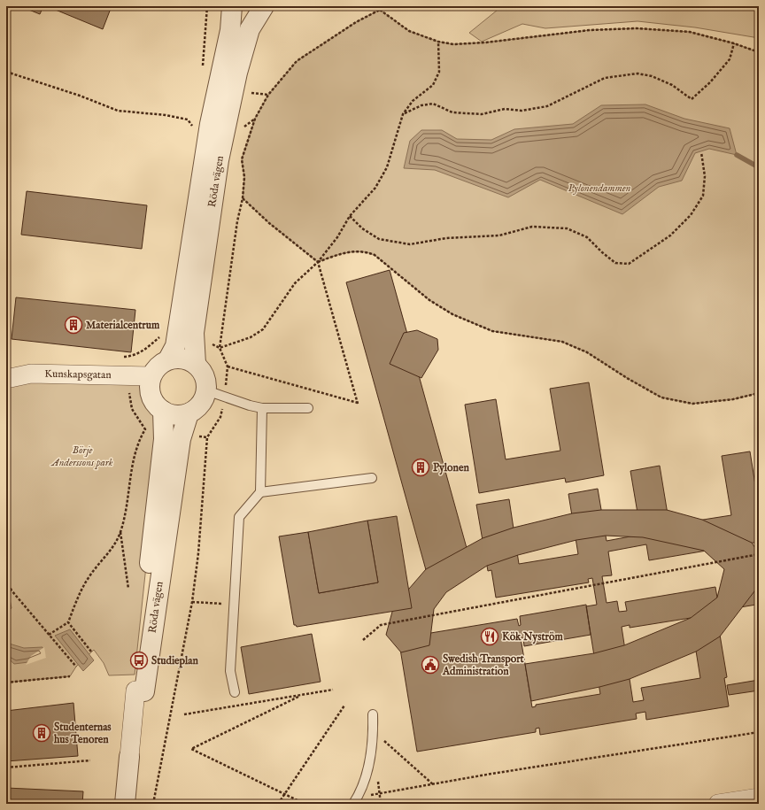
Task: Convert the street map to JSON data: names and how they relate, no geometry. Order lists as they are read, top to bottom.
{
  "streets": {
    "street": ["Röda vägen", "Kunskapsgatan"]
  },
  "crossings": [
    ["Röda vägen", "Kunskapsgatan"]
  ],
  "parks": ["Pylonendammen", "Börje Anderssons park"],
  "places": {
    "building": ["Materialcentrum", "Pylonen", "Studenternas hus Tenoren"],
    "restaurant": ["Kök Nyström"],
    "bus stop": ["Studieplan"],
    "public building": ["Swedish Transport Administration"]
  }
}
